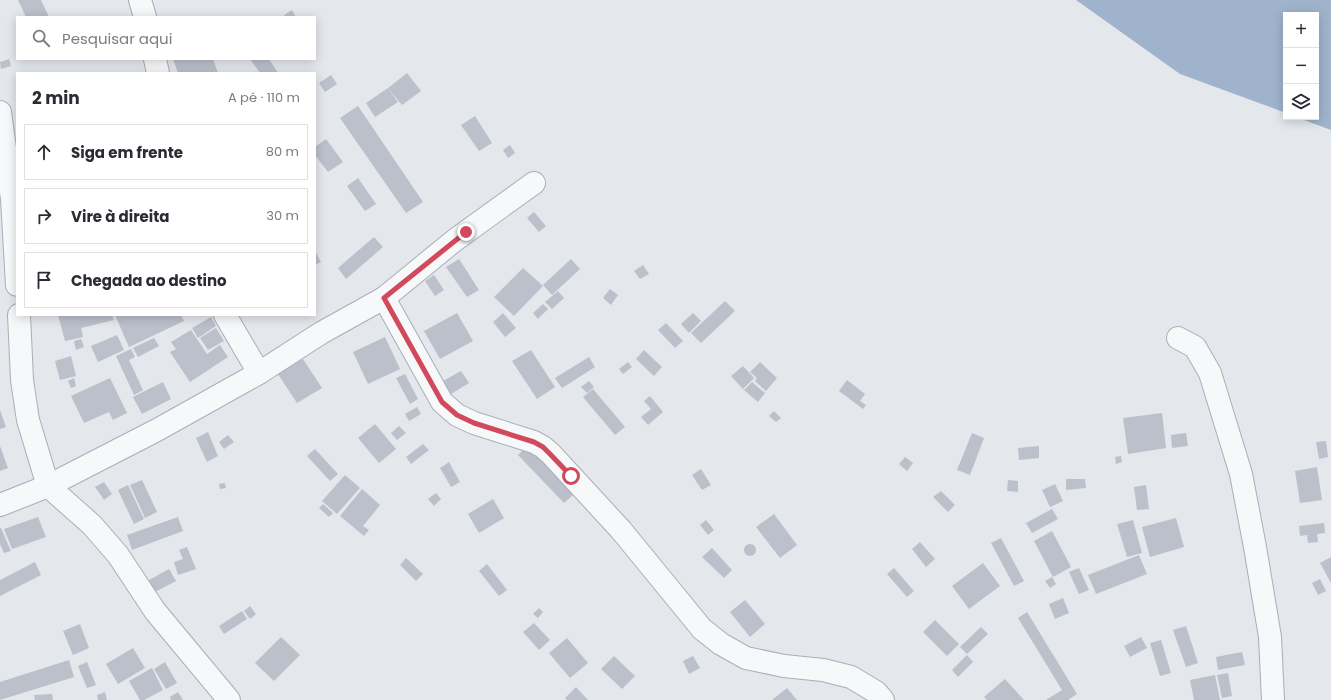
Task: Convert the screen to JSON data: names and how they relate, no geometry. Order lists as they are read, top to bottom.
{
  "page": {
    "map_buttons": ["+", "−"],
    "search": "Pesquisar aqui",
    "heading": ["2 min", "A pé · 110 m"],
    "list": [
      ["Siga em frente", "80 m"],
      ["Vire à direita", "30 m"],
      "Chegada ao destino"
    ]
  }
}
